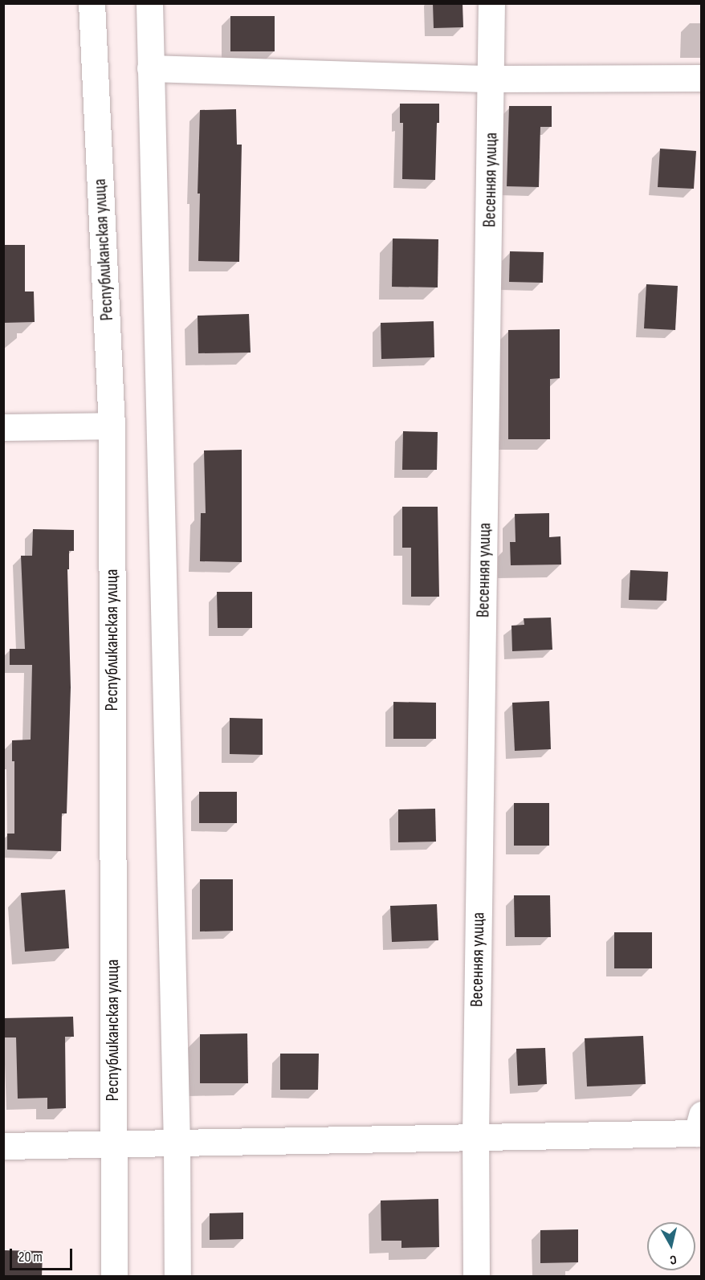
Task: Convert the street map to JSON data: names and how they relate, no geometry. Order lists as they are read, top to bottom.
{
  "streets": {
    "street": ["Весенняя улица", "Республиканская улица"]
  },
  "scale_bar": "20 m",
  "north": "bottom"
}
